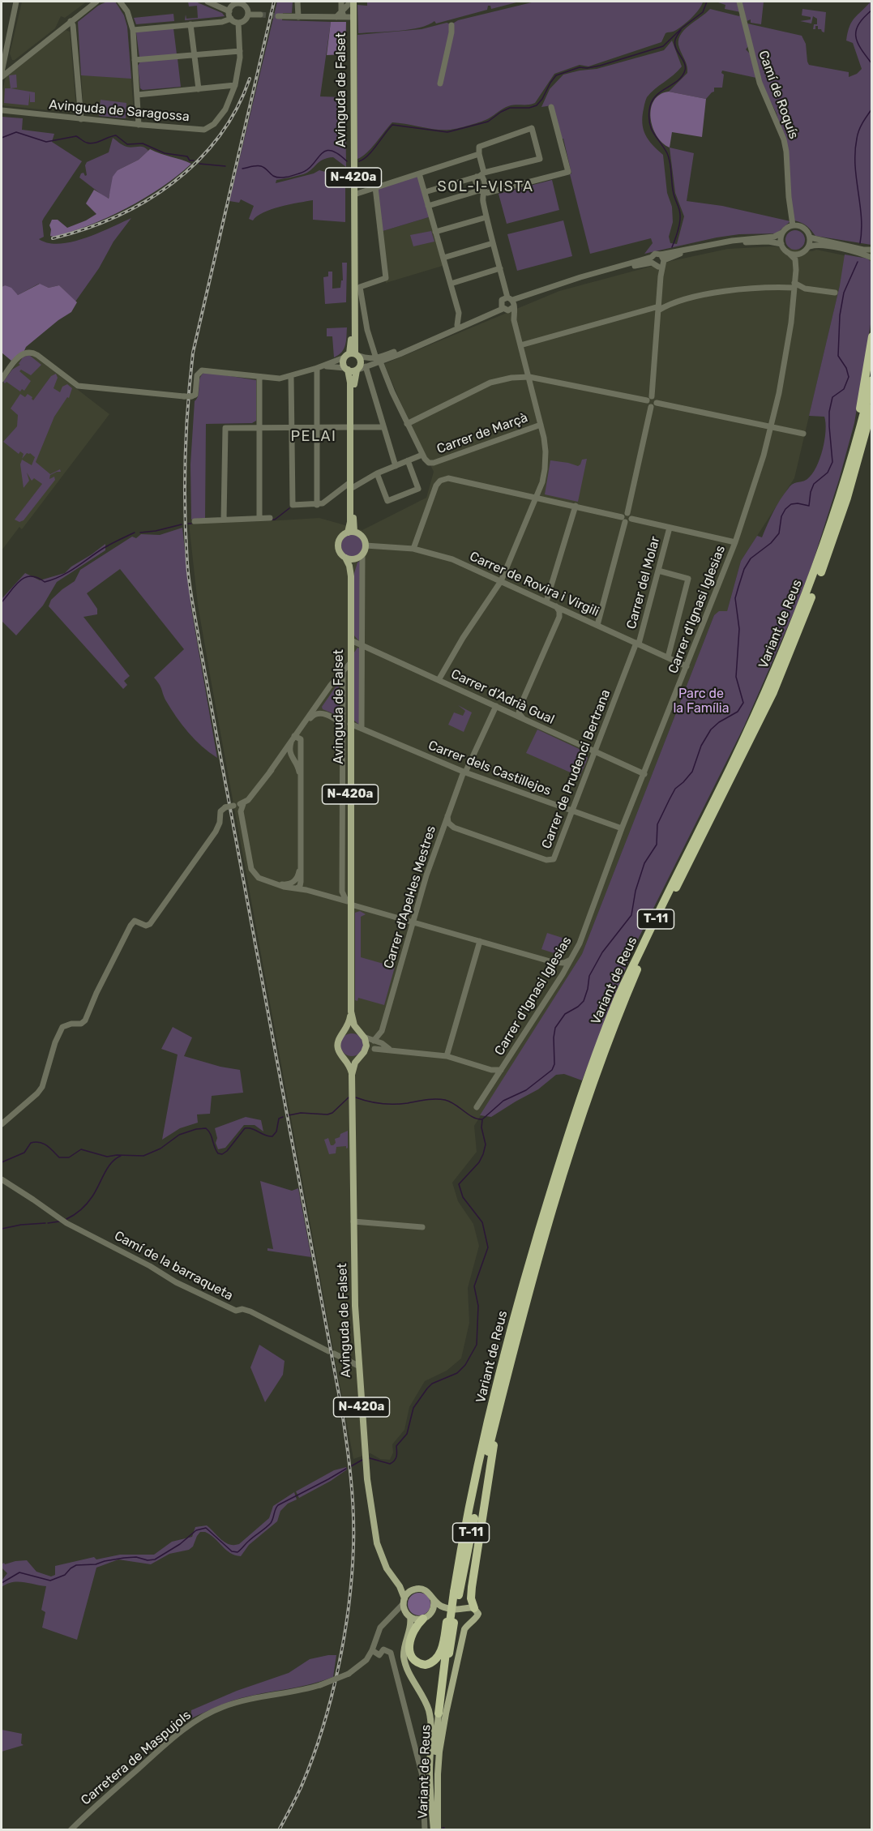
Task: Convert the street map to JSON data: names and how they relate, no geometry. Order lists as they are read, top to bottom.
{
  "streets": {
    "highway": ["Variant de Reus", "T-11"],
    "main road": ["Avinguda de Falset", "N-420a"],
    "street": [
      "Camí de Roquís",
      "Avinguda de Saragossa",
      "Carrer de Marçà",
      "Carrer del Molar",
      "Carrer de Rovira i Virgili",
      "Carrer d'Ignasi Iglesias",
      "Carrer d'Adrià Gual",
      "Carrer dels Castillejos",
      "Carrer de Prudenci Bertrana",
      "Carrer d'Apel·les Mestres",
      "Camí de la barraqueta",
      "Carretera de Maspujols"
    ]
  },
  "crossings": [
    ["Avinguda de Falset", "N-420a"],
    ["Avinguda de Falset", "Carrer de Rovira i Virgili"],
    ["Avinguda de Falset", "Carrer d'Adrià Gual"],
    ["Avinguda de Falset", "Carrer dels Castillejos"],
    ["Avinguda de Falset", "Camí de la barraqueta"],
    ["Avinguda de Falset", "Carretera de Maspujols"],
    ["Camí de Roquís", "Carrer d'Ignasi Iglesias"],
    ["N-420a", "Carrer de Rovira i Virgili"],
    ["Carrer del Molar", "Carrer de Rovira i Virgili"],
    ["Carrer del Molar", "Carrer de Prudenci Bertrana"],
    ["Carrer de Rovira i Virgili", "Carrer d'Ignasi Iglesias"],
    ["Carrer de Rovira i Virgili", "Carrer de Prudenci Bertrana"],
    ["Carrer d'Ignasi Iglesias", "Carrer d'Adrià Gual"],
    ["Carrer d'Ignasi Iglesias", "Carrer dels Castillejos"],
    ["Variant de Reus", "T-11"],
    ["Carrer d'Adrià Gual", "Carrer de Prudenci Bertrana"],
    ["Carrer d'Adrià Gual", "Carrer d'Apel·les Mestres"],
    ["Carrer dels Castillejos", "Carrer de Prudenci Bertrana"],
    ["Carrer dels Castillejos", "Carrer d'Apel·les Mestres"]
  ],
  "districts": ["SOL-I-VISTA", "PELAI"],
  "parks": ["Parc de la Família"]
}
